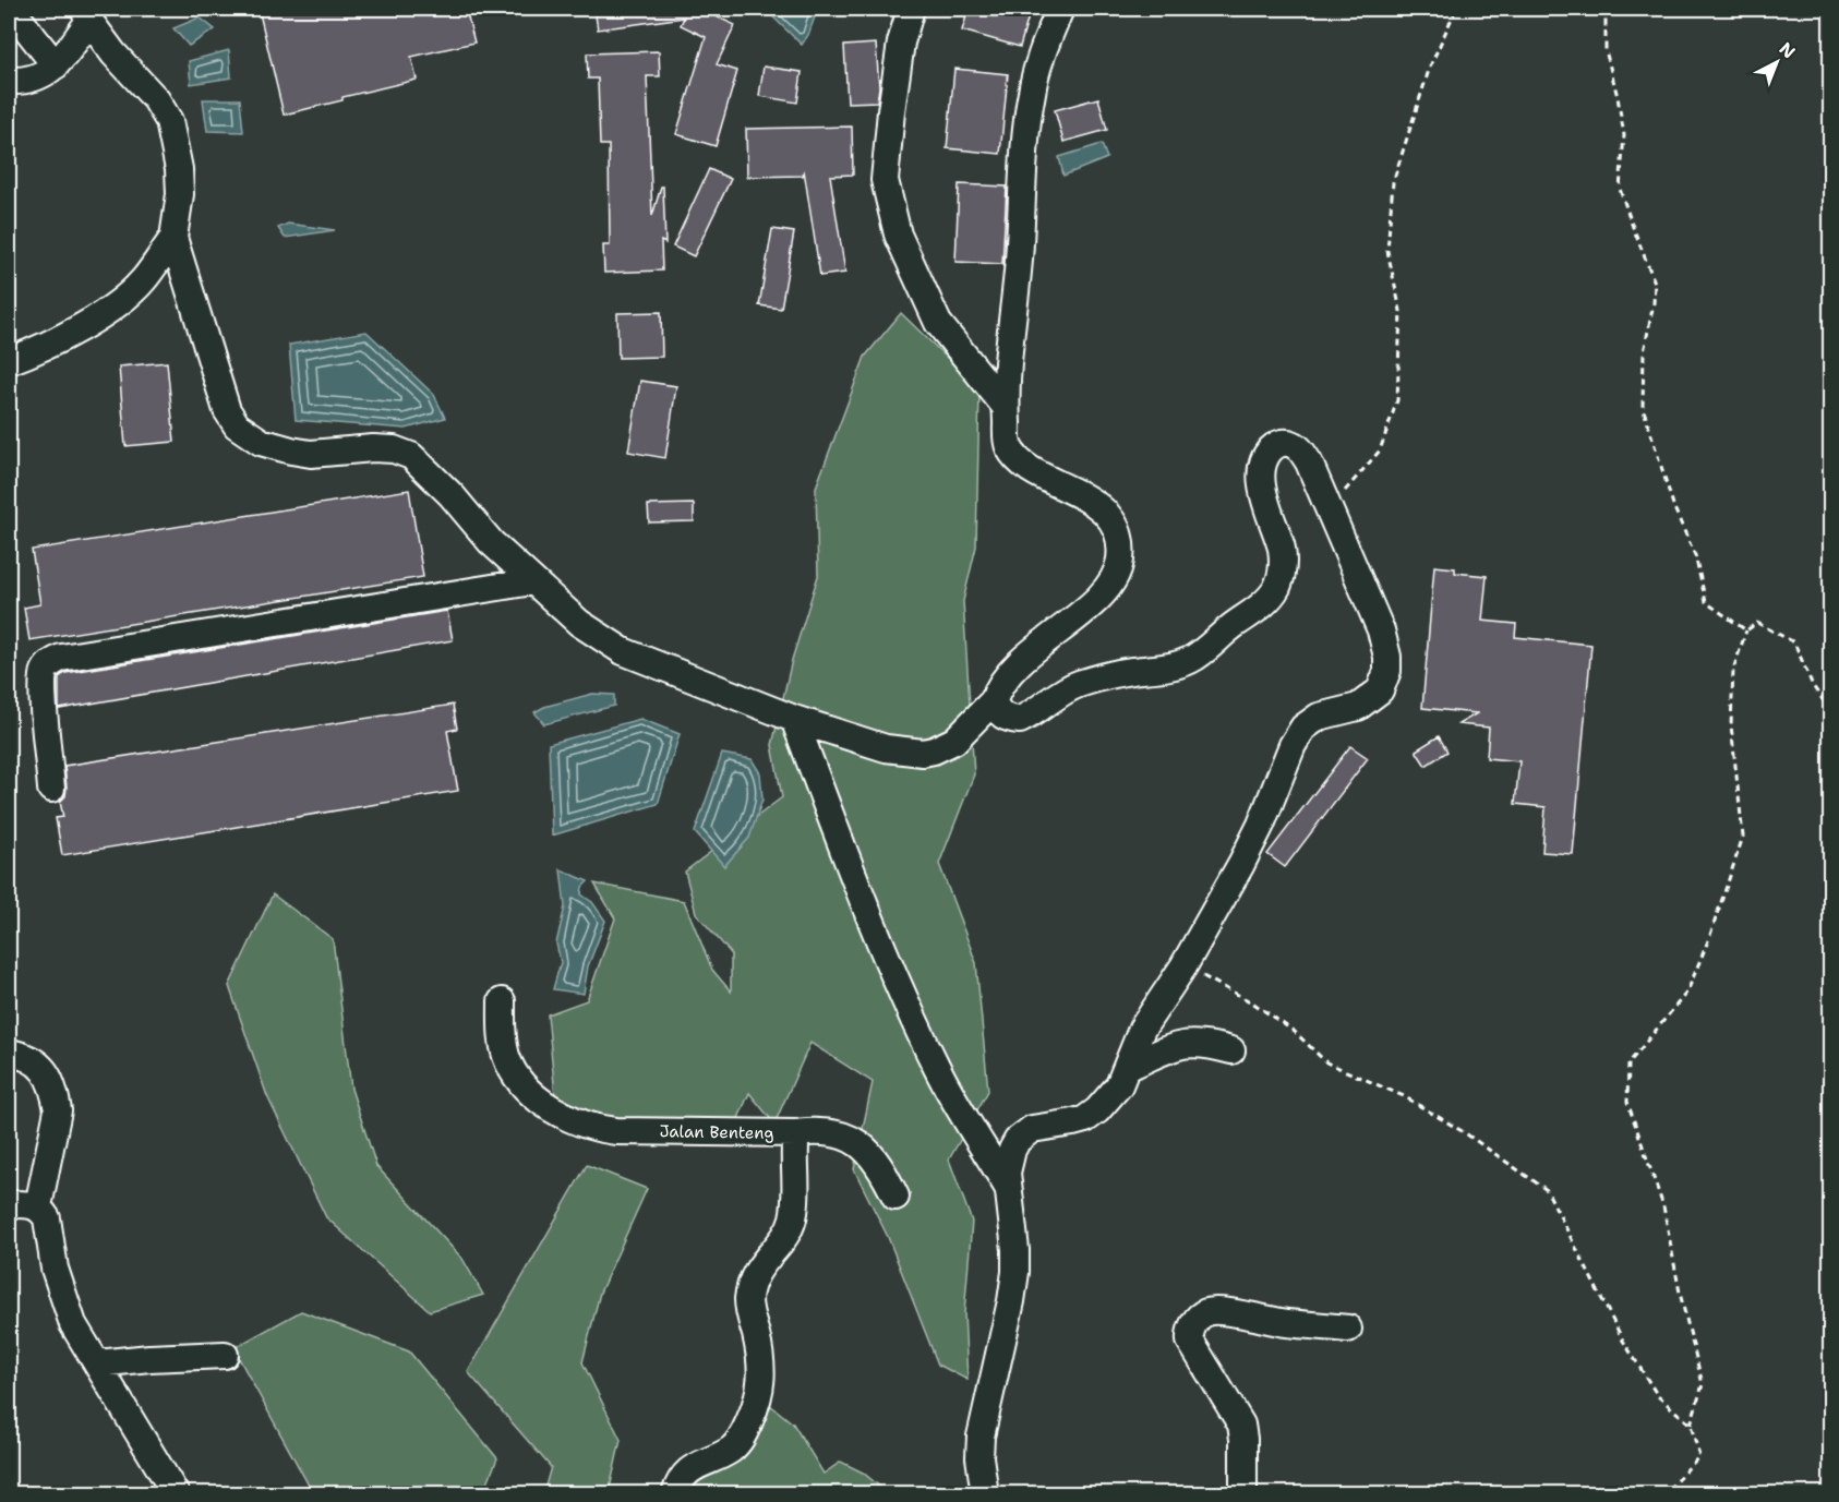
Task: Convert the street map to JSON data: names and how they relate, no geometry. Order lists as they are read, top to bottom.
{
  "streets": {
    "street": ["Jalan Benteng"]
  },
  "north": "top right"
}
